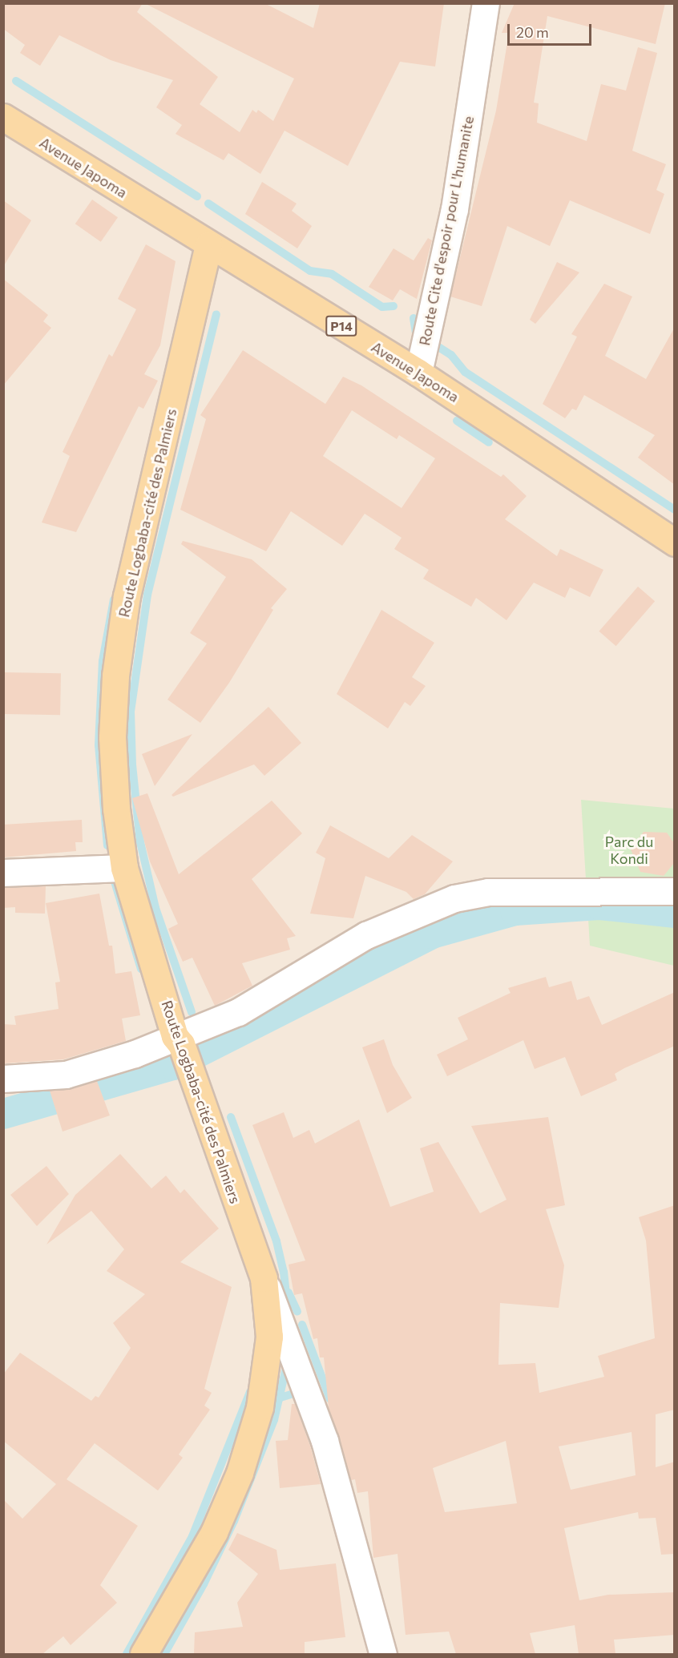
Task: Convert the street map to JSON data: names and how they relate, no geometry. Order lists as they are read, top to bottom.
{
  "streets": {
    "main road": ["Avenue Japoma", "P14", "Route Logbaba-cité des Palmiers"],
    "street": ["Route Cite d'espoir pour L'humanite"]
  },
  "crossings": [
    ["Avenue Japoma", "Route Cite d'espoir pour L'humanite"],
    ["Avenue Japoma", "Route Logbaba-cité des Palmiers"]
  ],
  "parks": ["Parc du Kondi"],
  "scale_bar": "20 m"
}
